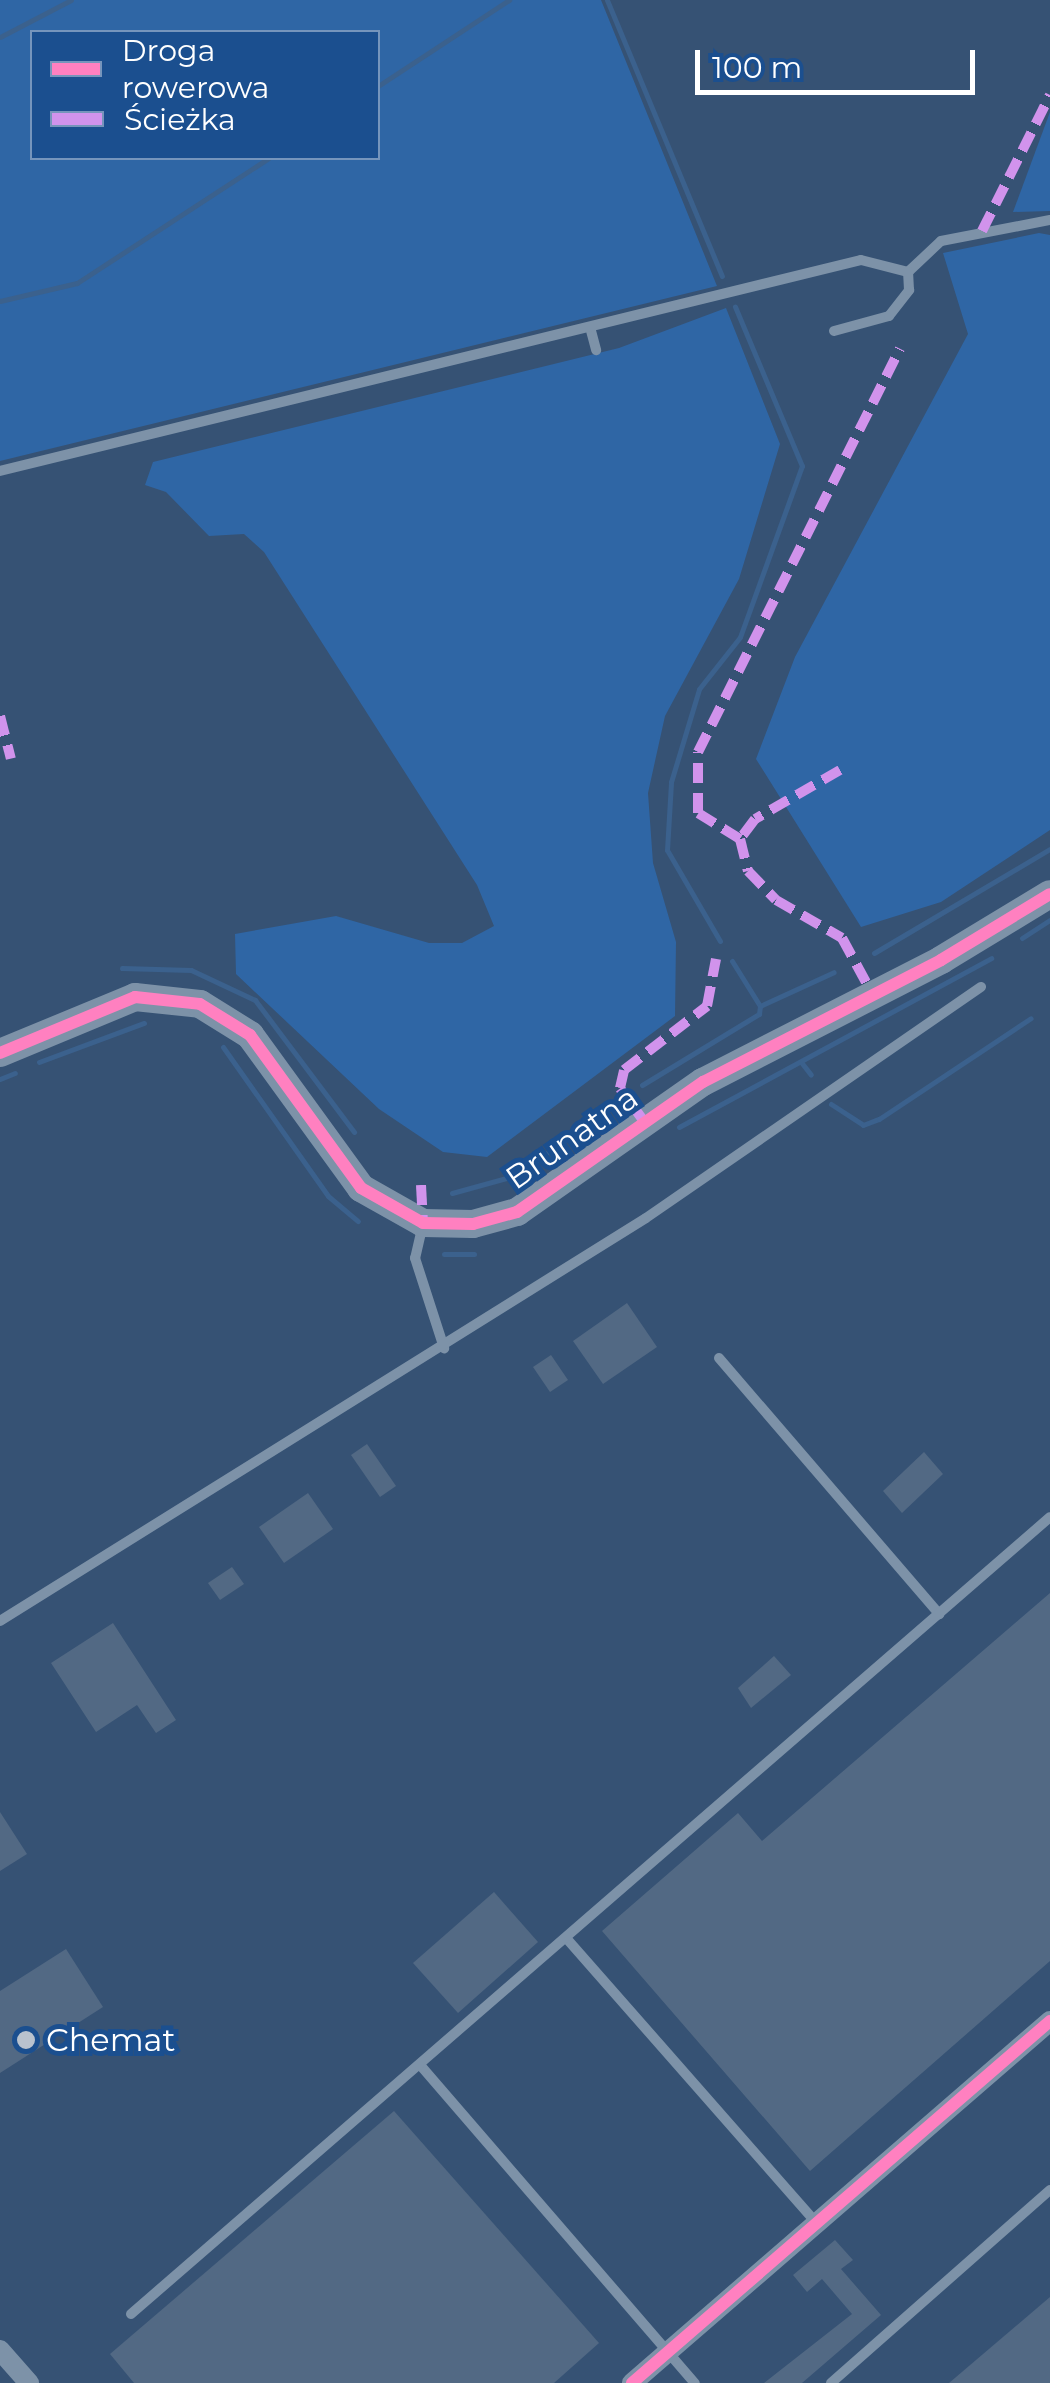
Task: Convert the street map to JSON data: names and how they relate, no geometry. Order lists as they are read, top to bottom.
{
  "streets": {
    "street": ["Brunatna"]
  },
  "places": ["Chemat"],
  "legend": ["Droga rowerowa", "Ścieżka"],
  "scale_bar": "100 m"
}
